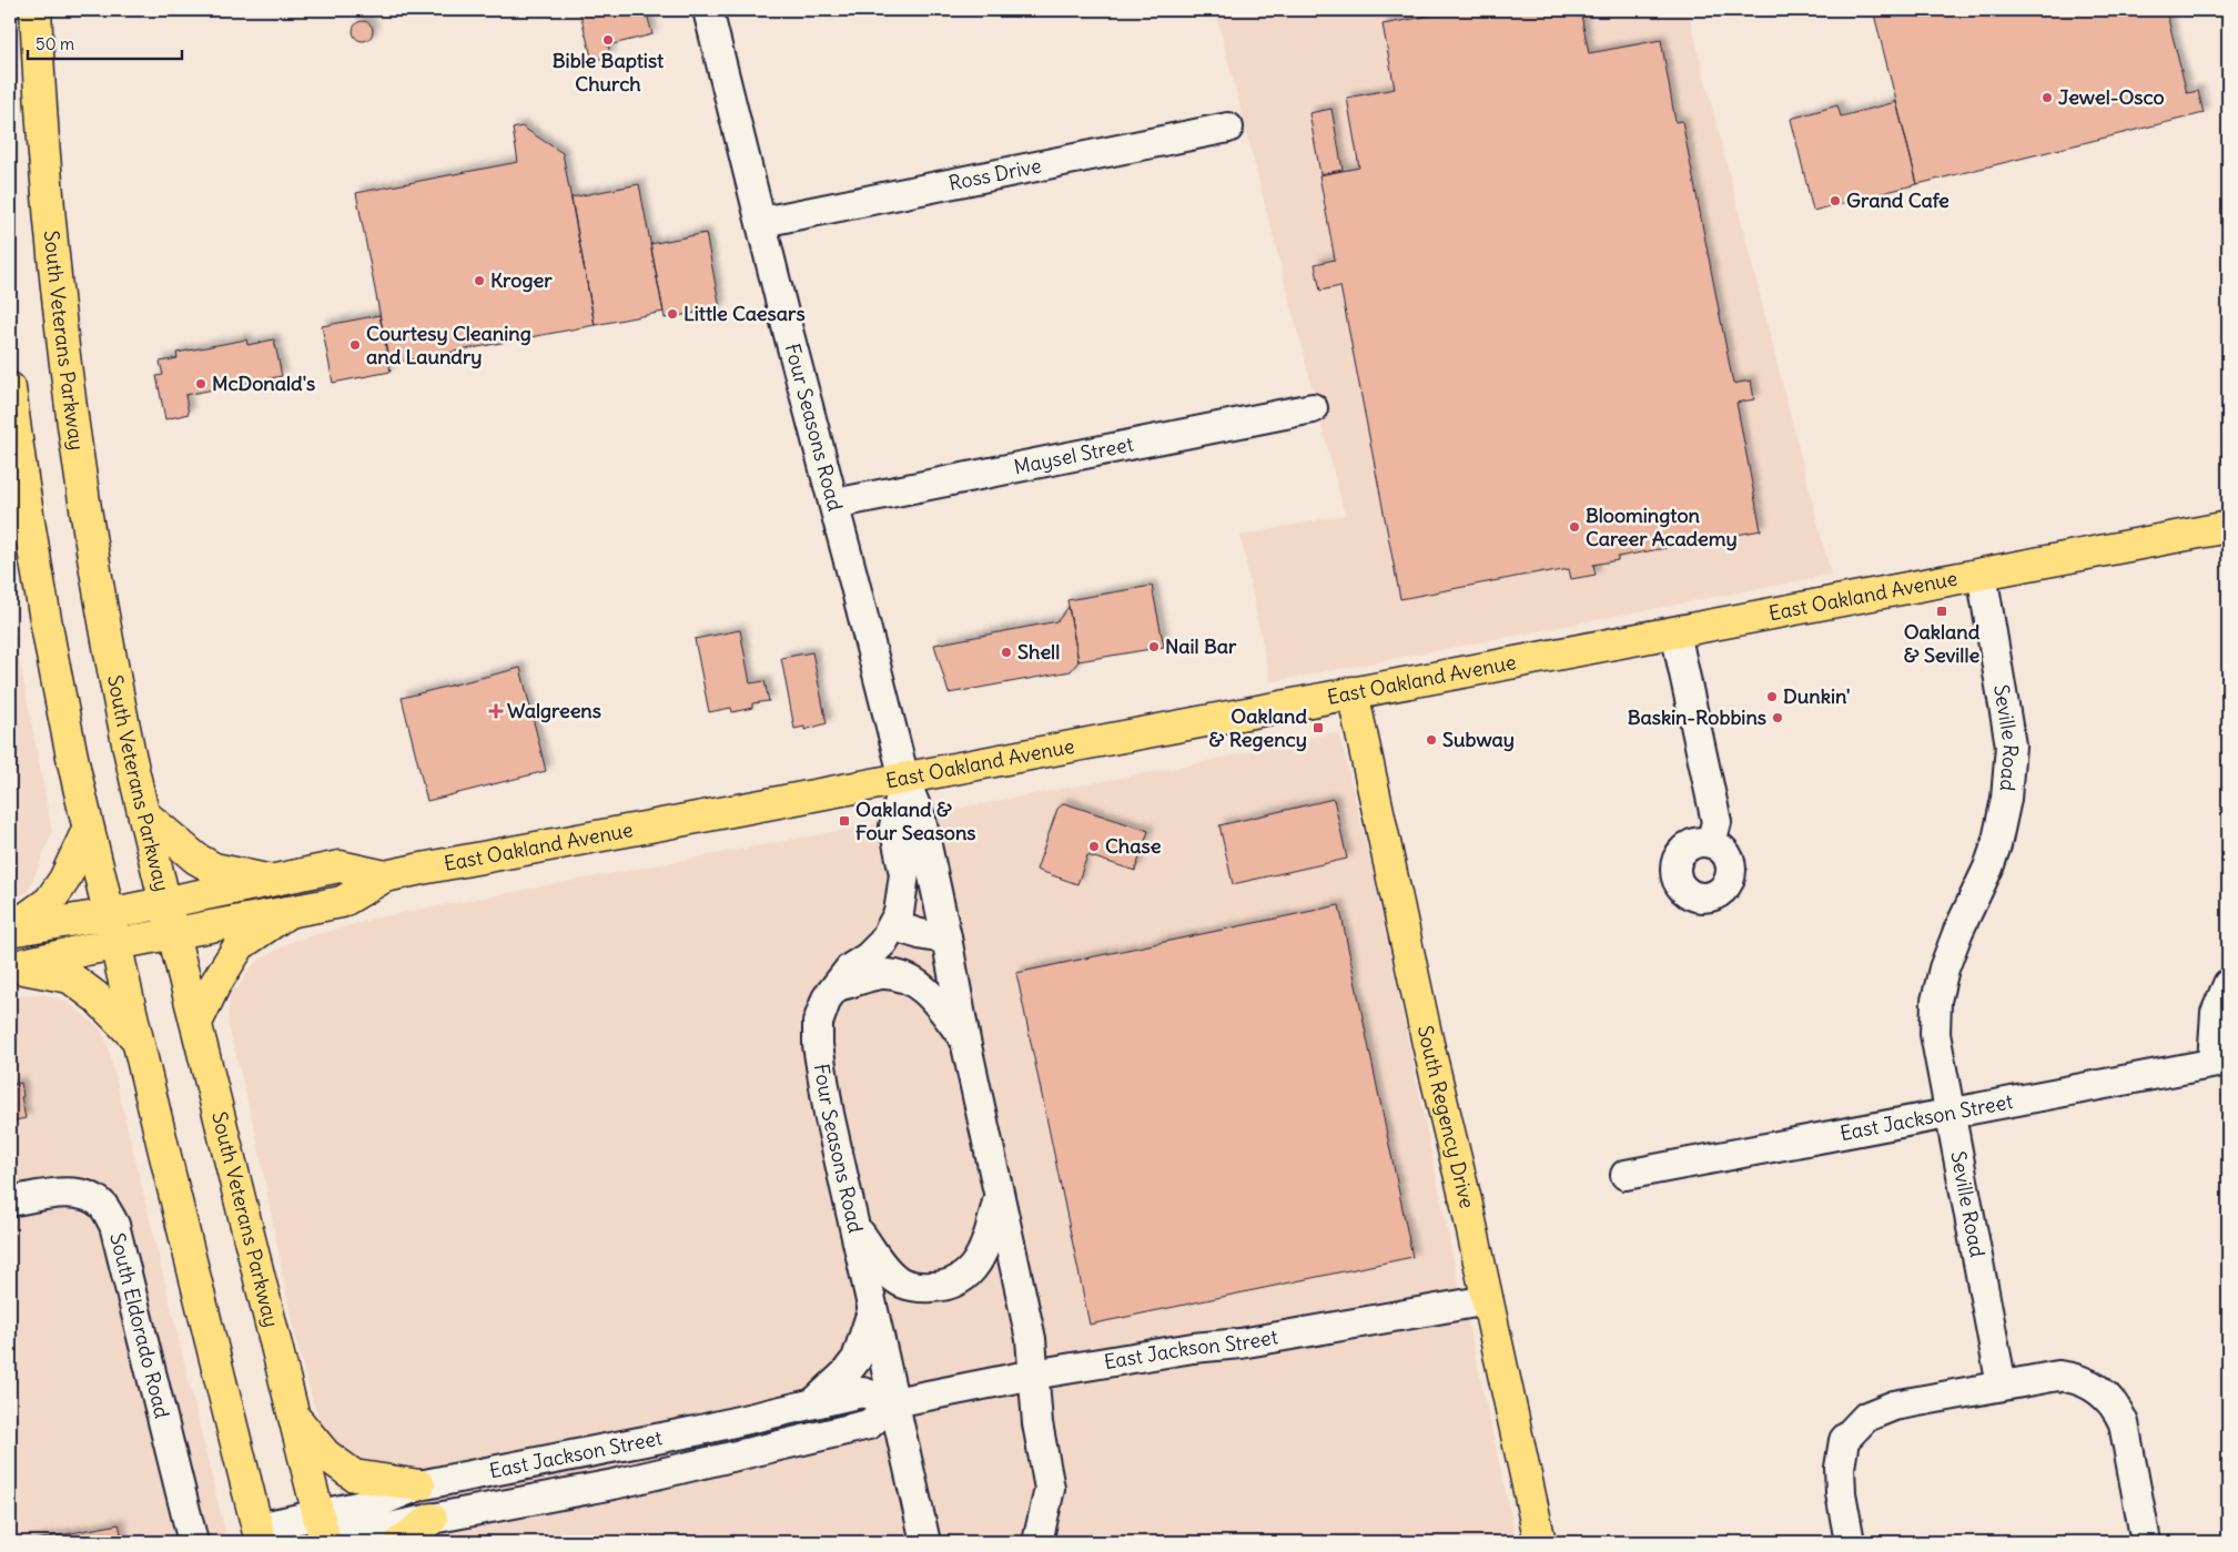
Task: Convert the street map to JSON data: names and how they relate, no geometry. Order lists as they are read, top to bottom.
{
  "streets": {
    "main road": ["South Veterans Parkway", "East Oakland Avenue", "South Regency Drive"],
    "street": [
      "Ross Drive",
      "Four Seasons Road",
      "Maysel Street",
      "Seville Road",
      "East Jackson Street",
      "South Eldorado Road"
    ]
  },
  "crossings": [
    ["Ross Drive", "Four Seasons Road"],
    ["South Veterans Parkway", "East Oakland Avenue"],
    ["South Veterans Parkway", "East Jackson Street"],
    ["Four Seasons Road", "Maysel Street"],
    ["Four Seasons Road", "East Oakland Avenue"],
    ["Four Seasons Road", "East Jackson Street"],
    ["East Oakland Avenue", "Seville Road"],
    ["East Oakland Avenue", "South Regency Drive"],
    ["Seville Road", "East Jackson Street"],
    ["South Regency Drive", "East Jackson Street"]
  ],
  "places": {
    "other": [
      "Bible Baptist Church",
      "Jewel-Osco",
      "Grand Cafe",
      "Kroger",
      "Little Caesars",
      "Courtesy Cleaning and Laundry",
      "McDonald's",
      "Bloomington Career Academy",
      "Nail Bar",
      "Shell",
      "Dunkin'",
      "Baskin-Robbins",
      "Subway",
      "Chase"
    ],
    "transit": ["Oakland & Seville", "Oakland & Regency", "Oakland & Four Seasons"],
    "health": ["Walgreens"]
  },
  "scale_bar": "50 m"
}
